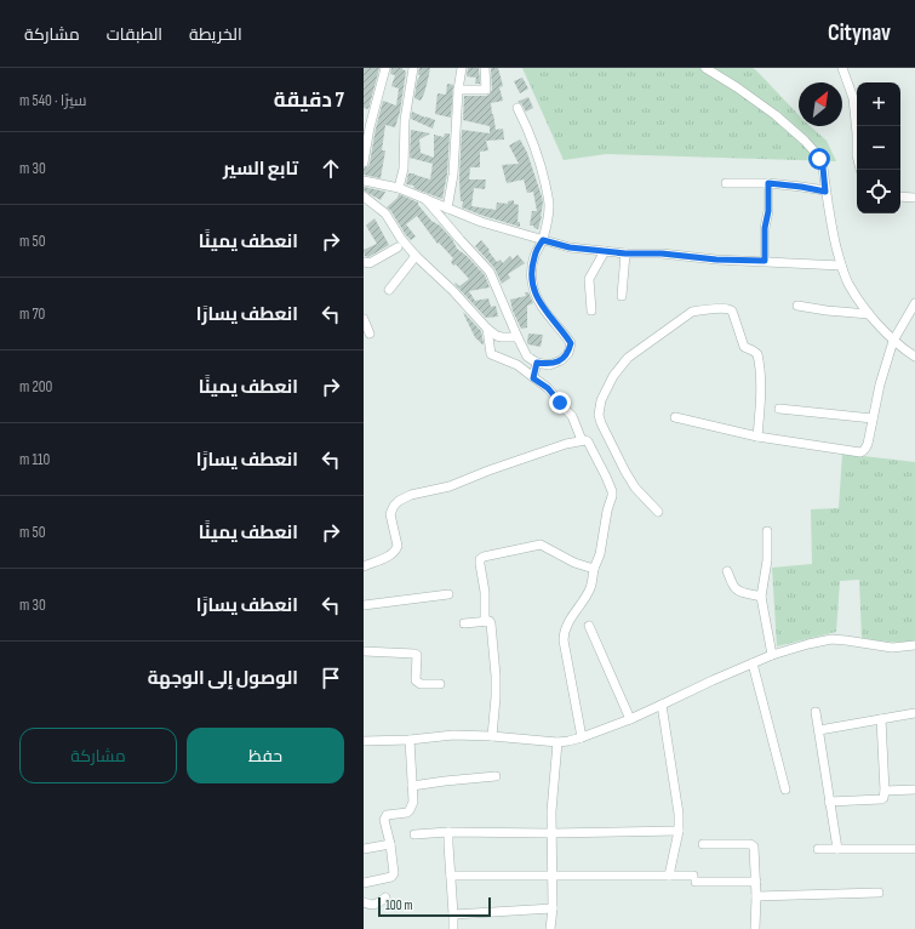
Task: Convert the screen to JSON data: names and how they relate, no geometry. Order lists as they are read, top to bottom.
{
  "scale_bar": "100 m",
  "north": "top right",
  "page": {
    "header": "Citynav",
    "nav": ["الخريطة", "الطبقات", "مشاركة"],
    "heading": ["7 دقيقة", "سيرًا · 540 m"],
    "map_buttons": ["+", "−"],
    "list": [
      ["تابع السير", "30 m"],
      ["انعطف يمينًا", "50 m"],
      ["انعطف يسارًا", "70 m"],
      ["انعطف يمينًا", "200 m"],
      ["انعطف يسارًا", "110 m"],
      ["انعطف يمينًا", "50 m"],
      ["انعطف يسارًا", "30 m"],
      "الوصول إلى الوجهة"
    ],
    "buttons": ["حفظ", "مشاركة"],
    "scale": "100 m"
  }
}
